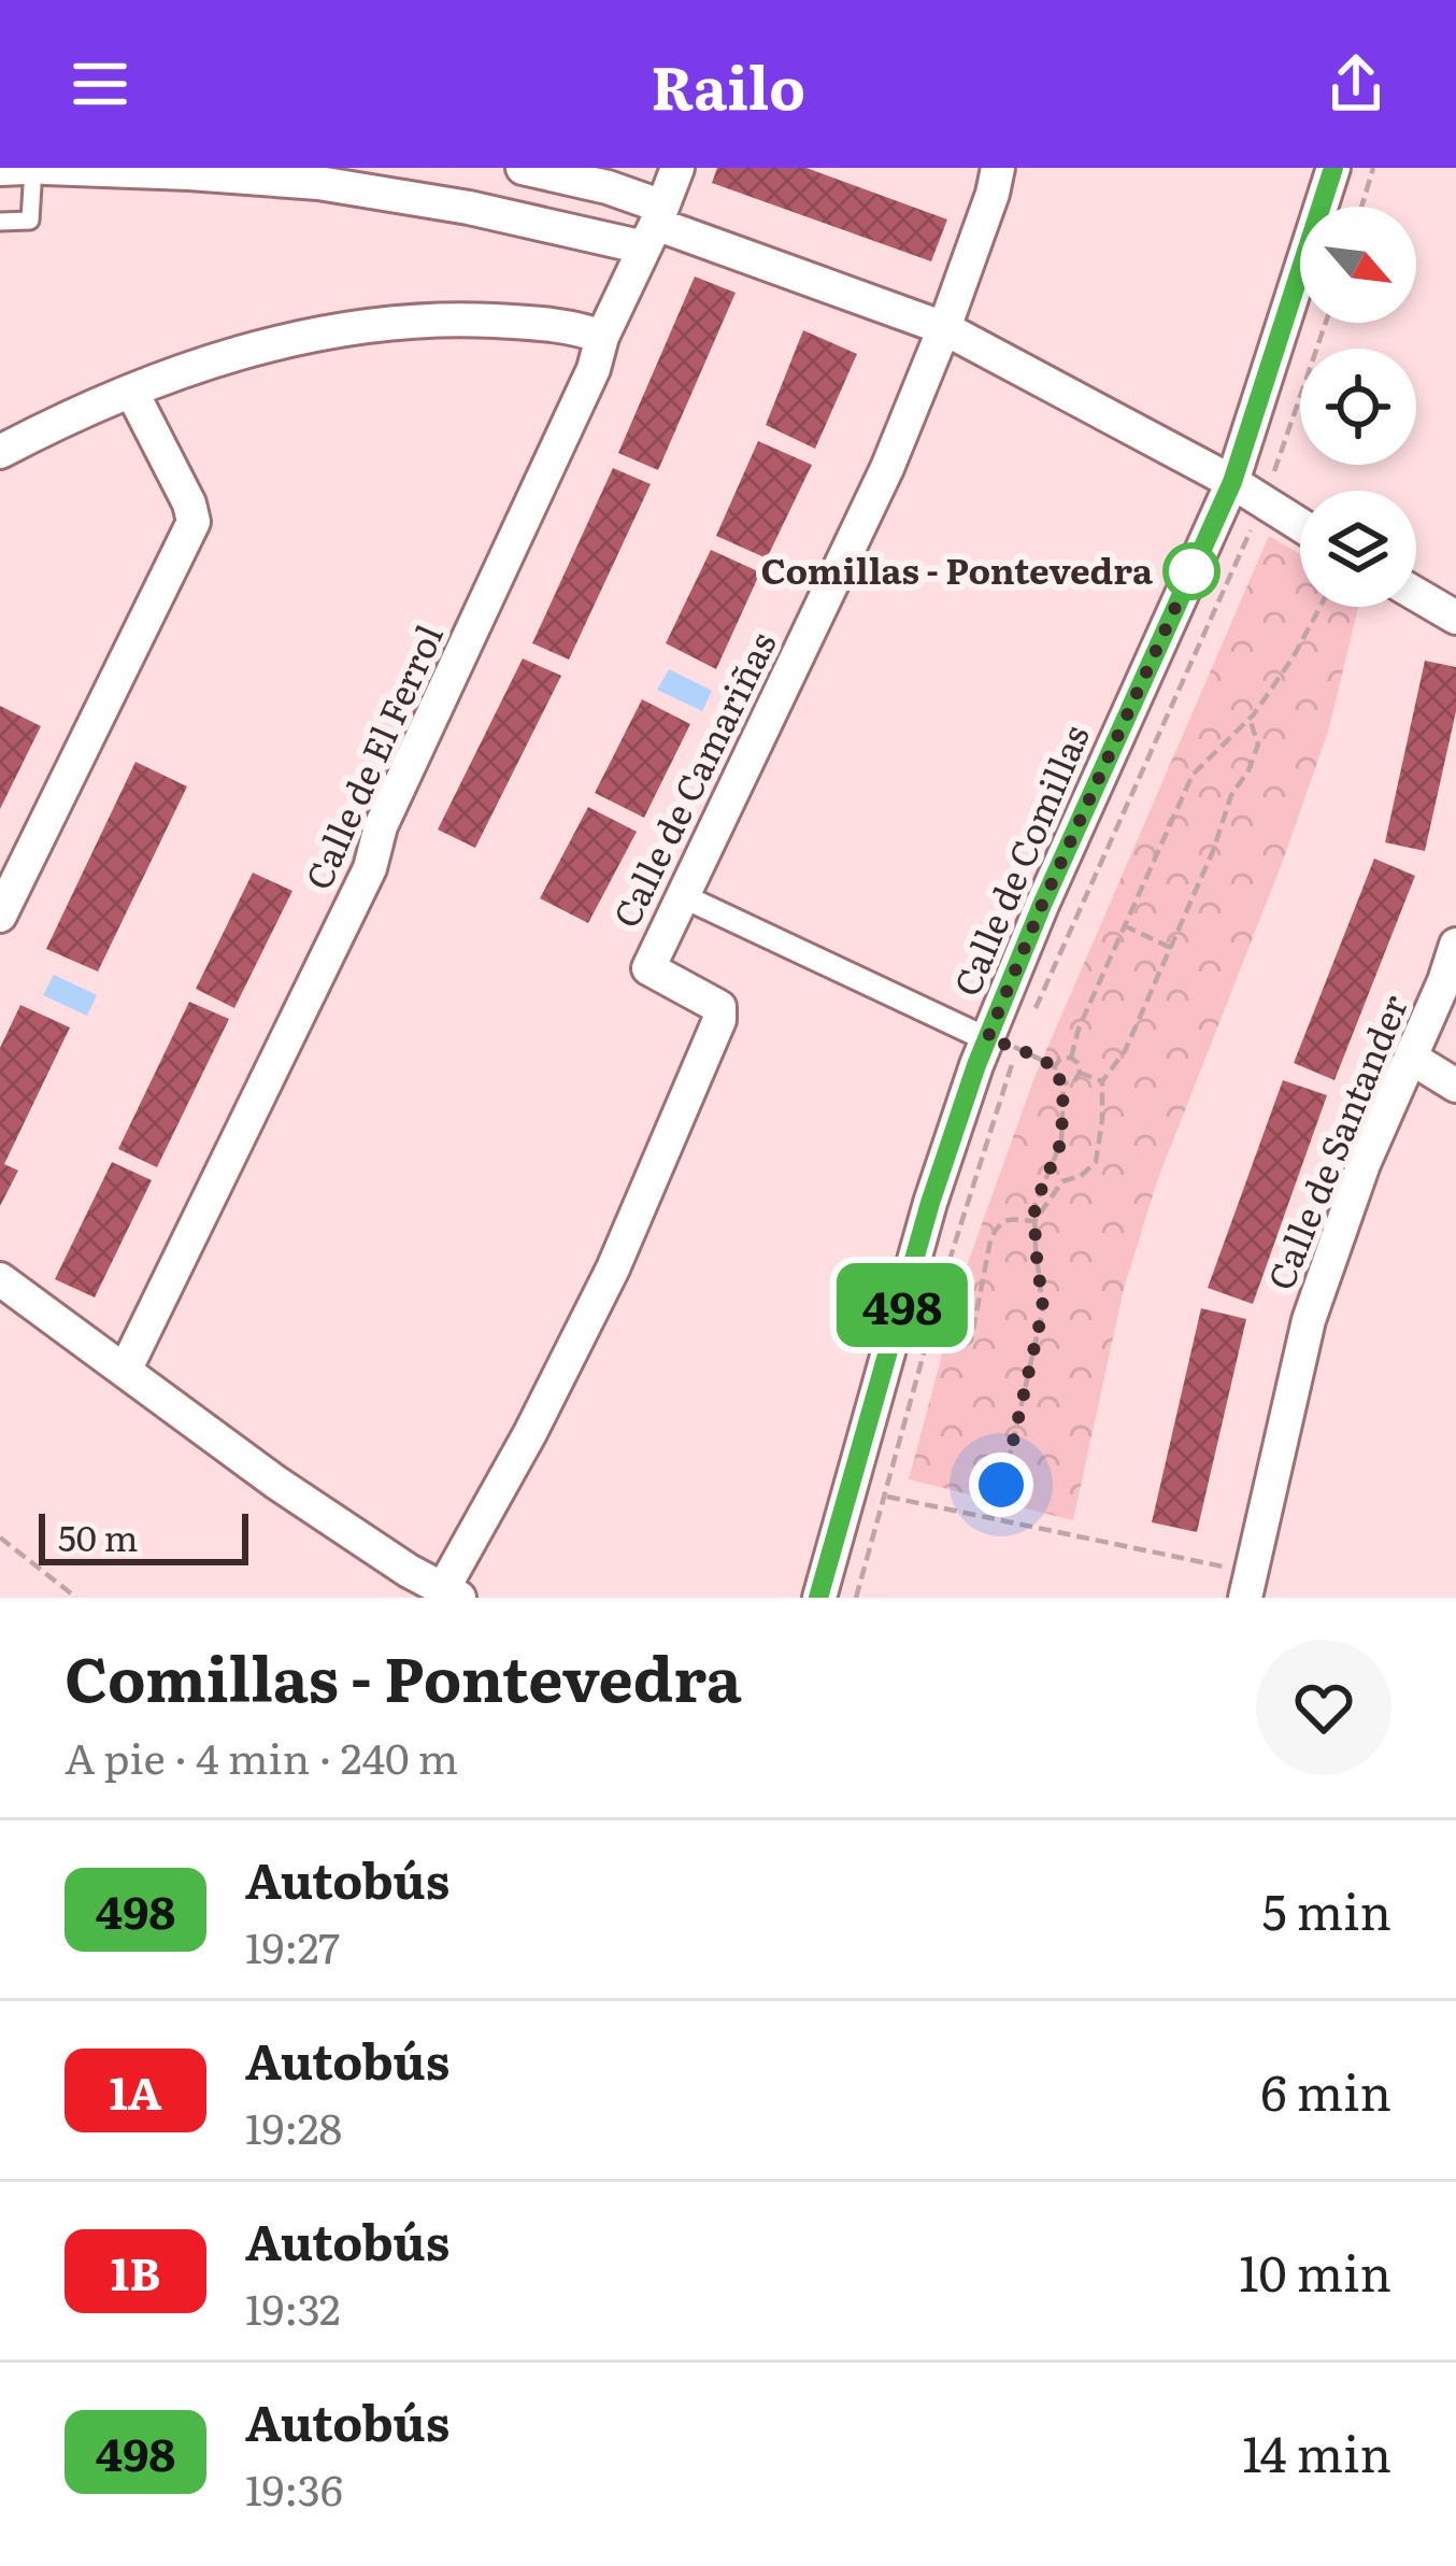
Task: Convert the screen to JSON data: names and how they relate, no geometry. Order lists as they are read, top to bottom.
{
  "streets": {
    "street": [
      "Calle de El Ferrol",
      "Calle de Camariñas",
      "Calle de Comillas",
      "Calle de Santander"
    ]
  },
  "places": ["Comillas - Pontevedra"],
  "lines": ["bus line 498"],
  "scale_bar": "50 m",
  "north": "bottom right",
  "page": {
    "header": "Railo",
    "on_map": "498",
    "scale": "50 m",
    "heading": ["Comillas - Pontevedra", "A pie · 4 min · 240 m"],
    "list": [
      {
        "mark": "498",
        "name": "Autobús",
        "note": "19:27",
        "value": "5 min"
      },
      {
        "mark": "1A",
        "name": "Autobús",
        "note": "19:28",
        "value": "6 min"
      },
      {
        "mark": "1B",
        "name": "Autobús",
        "note": "19:32",
        "value": "10 min"
      },
      {
        "mark": "498",
        "name": "Autobús",
        "note": "19:36",
        "value": "14 min"
      }
    ]
  }
}
